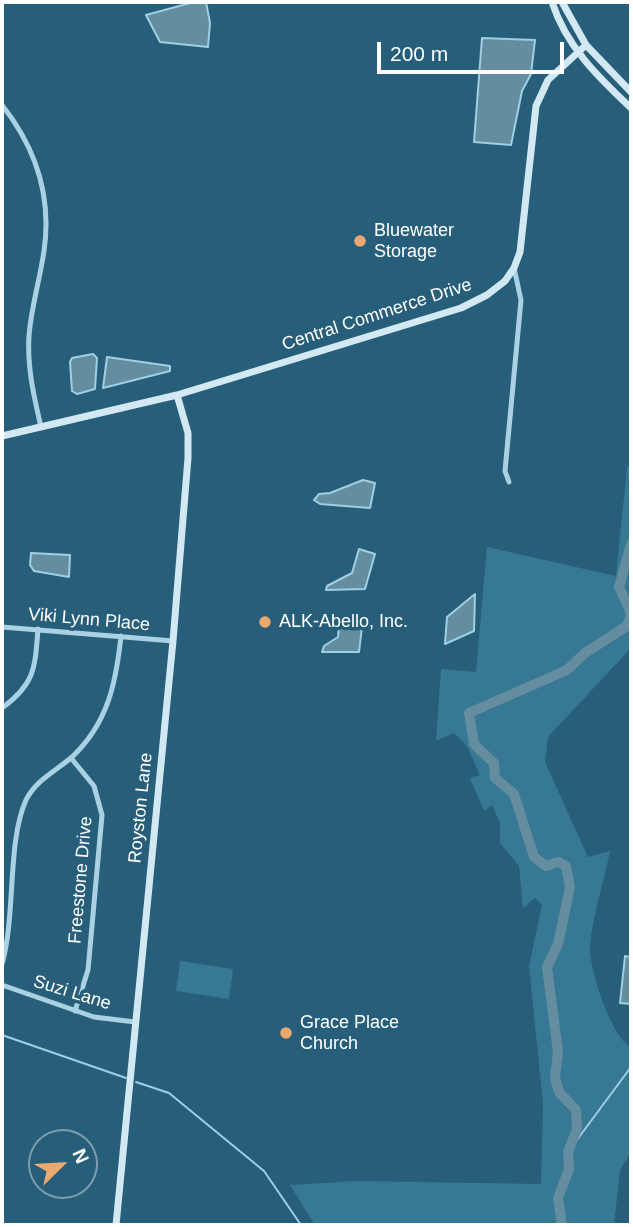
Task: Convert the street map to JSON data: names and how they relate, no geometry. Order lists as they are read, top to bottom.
{
  "streets": {
    "street": [
      "Central Commerce Drive",
      "Viki Lynn Place",
      "Royston Lane",
      "Freestone Drive",
      "Suzi Lane"
    ]
  },
  "crossings": [
    ["Central Commerce Drive", "Royston Lane"],
    ["Viki Lynn Place", "Royston Lane"],
    ["Royston Lane", "Suzi Lane"],
    ["Freestone Drive", "Suzi Lane"]
  ],
  "places": ["Bluewater Storage", "ALK-Abello, Inc.", "Grace Place Church"],
  "scale_bar": "200 m",
  "north": "top right"
}
